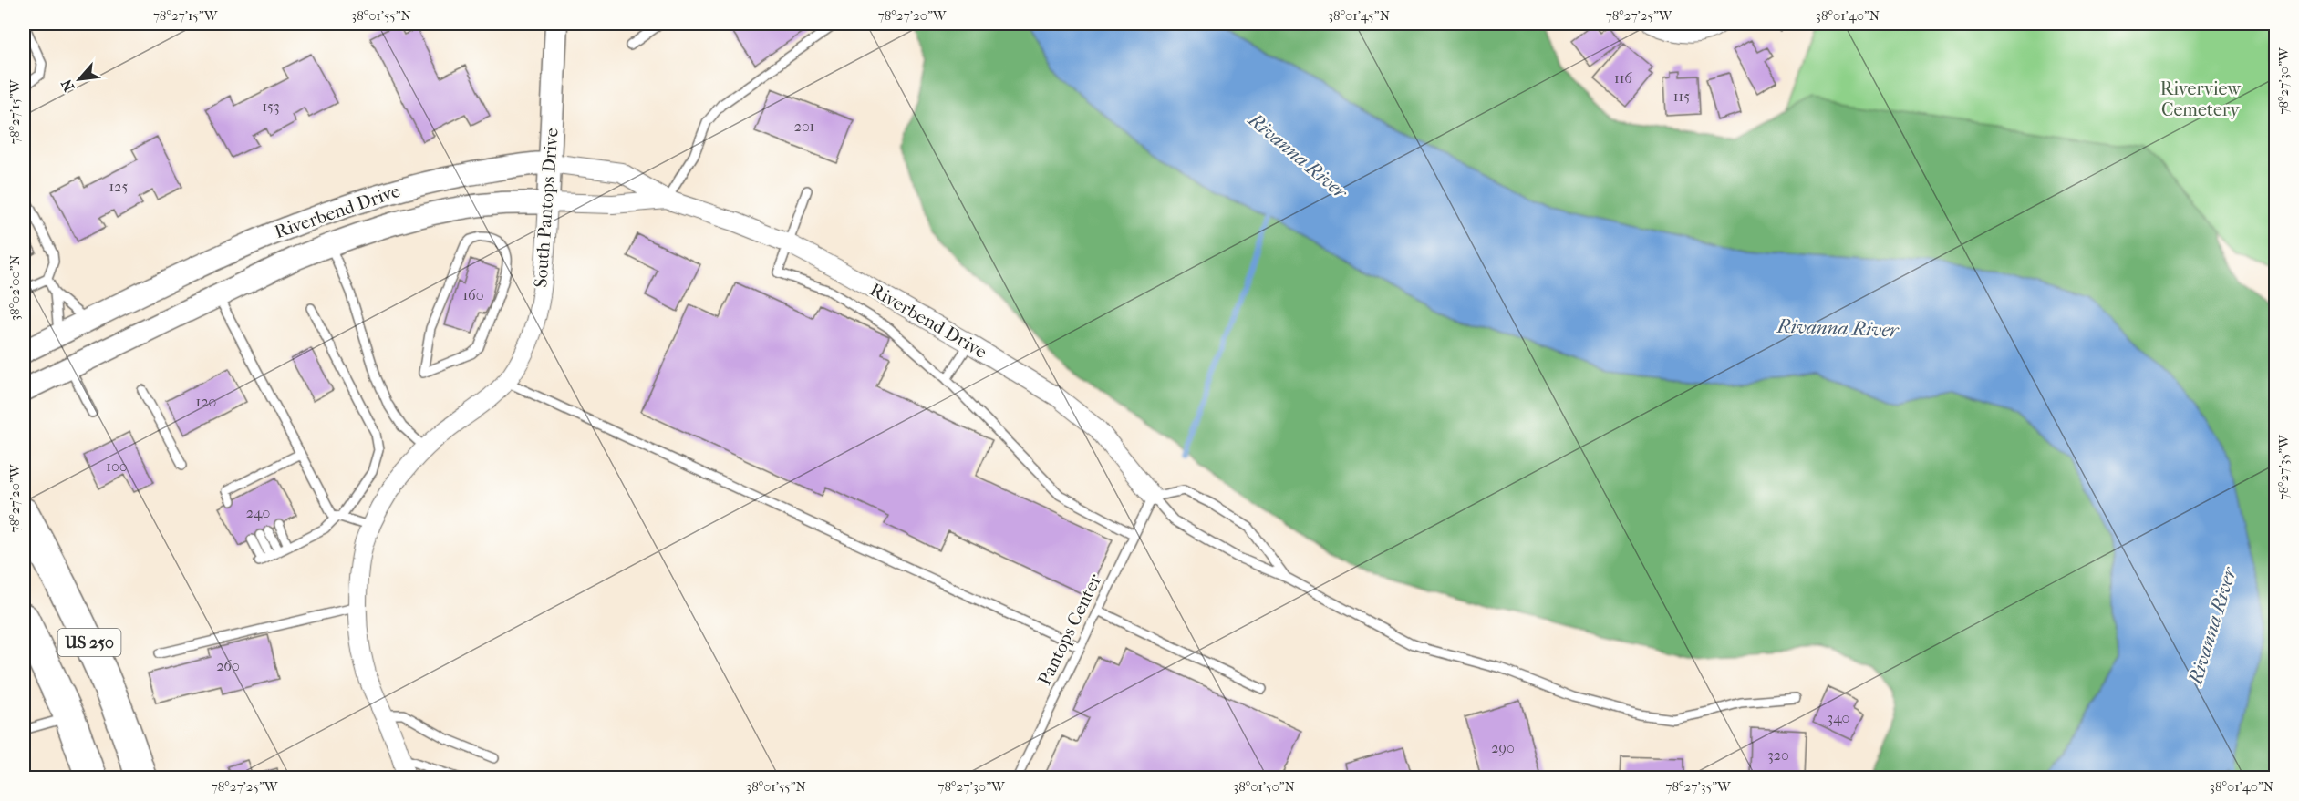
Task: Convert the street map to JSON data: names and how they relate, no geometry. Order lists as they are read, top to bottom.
{
  "streets": {
    "highway": ["US 250"],
    "street": ["South Pantops Drive", "Riverbend Drive"],
    "lane": ["Pantops Center"]
  },
  "crossings": [
    ["South Pantops Drive", "Riverbend Drive"],
    ["Riverbend Drive", "Pantops Center"]
  ],
  "water": ["Rivanna River"],
  "parks": ["Riverview Cemetery"],
  "house_numbers": [
    "116",
    "115",
    "153",
    "201",
    "125",
    "160",
    "120",
    "100",
    "240",
    "260",
    "340",
    "290",
    "320"
  ],
  "north": "bottom left",
  "coordinates": [
    "78°27'15\"W",
    "38°01'55\"N",
    "78°27'20\"W",
    "38°01'45\"N",
    "78°27'25\"W",
    "38°01'40\"N",
    "78°27'30\"W",
    "38°02'00\"N",
    "78°27'35\"W",
    "38°01'50\"N"
  ]
}
